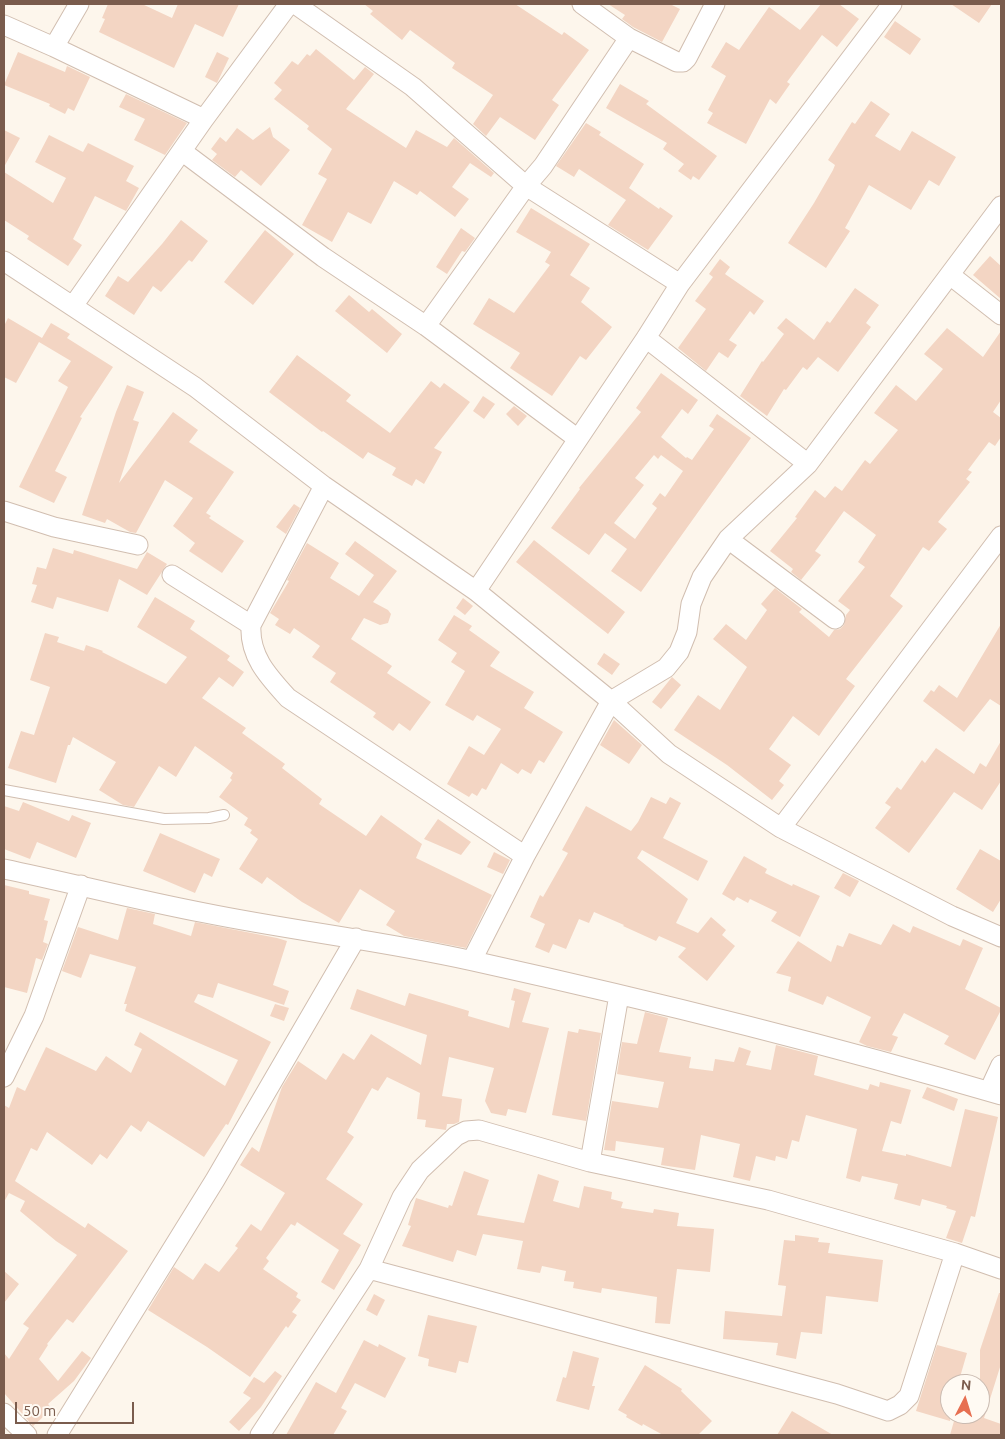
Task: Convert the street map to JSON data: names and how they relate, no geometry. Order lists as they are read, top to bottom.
{
  "scale_bar": "50 m",
  "north": "top"
}
